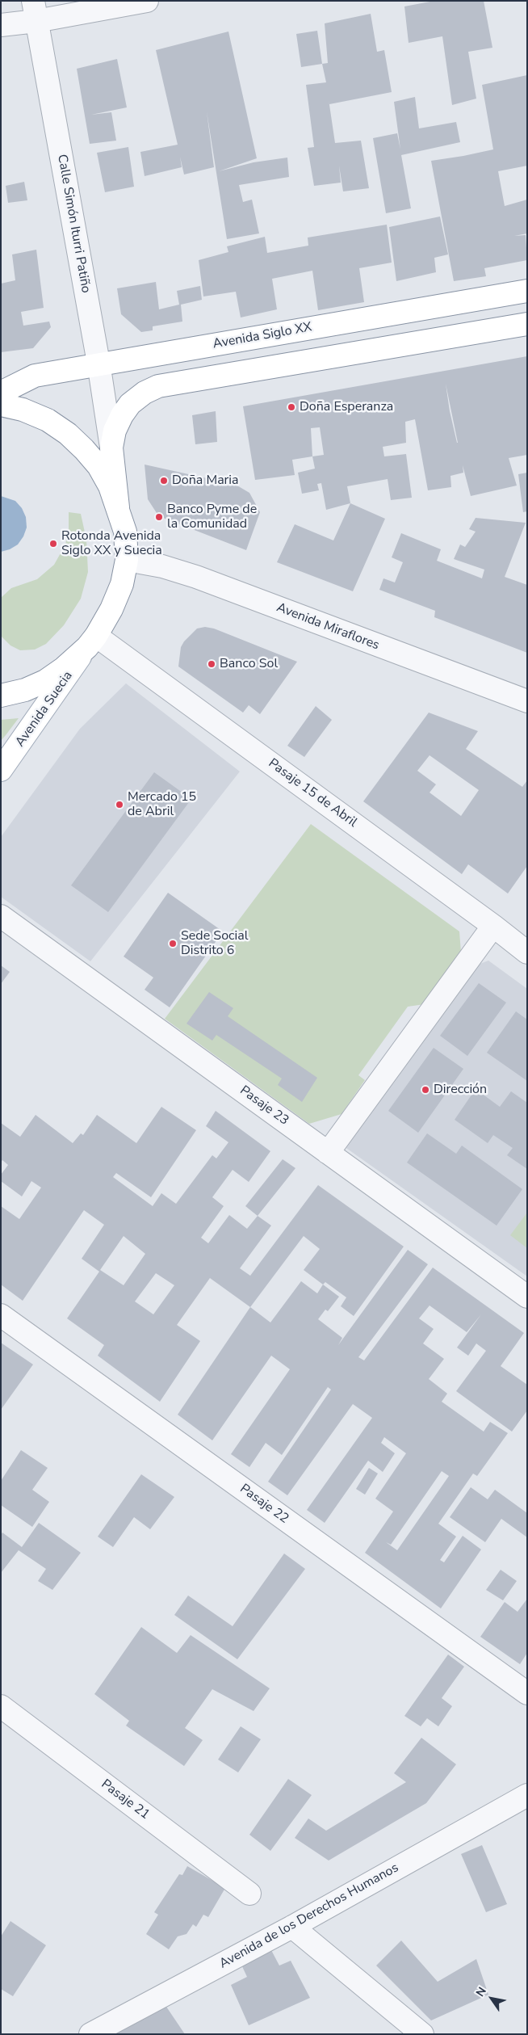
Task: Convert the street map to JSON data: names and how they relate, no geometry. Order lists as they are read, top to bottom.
{
  "streets": {
    "main road": ["Avenida Siglo XX", "Avenida Suecia"],
    "street": [
      "Calle Simón Iturri Patiño",
      "Avenida Miraflores",
      "Pasaje 15 de Abril",
      "Pasaje 23",
      "Pasaje 22",
      "Pasaje 21",
      "Avenida de los Derechos Humanos"
    ]
  },
  "crossings": [
    ["Calle Simón Iturri Patiño", "Avenida Siglo XX"],
    ["Avenida Suecia", "Pasaje 15 de Abril"]
  ],
  "places": [
    "Doña Esperanza",
    "Doña Maria",
    "Banco Pyme de la Comunidad",
    "Rotonda Avenida Siglo XX y Suecia",
    "Banco Sol",
    "Mercado 15 de Abril",
    "Sede Social Distrito 6",
    "Dirección"
  ],
  "north": "top left"
}
